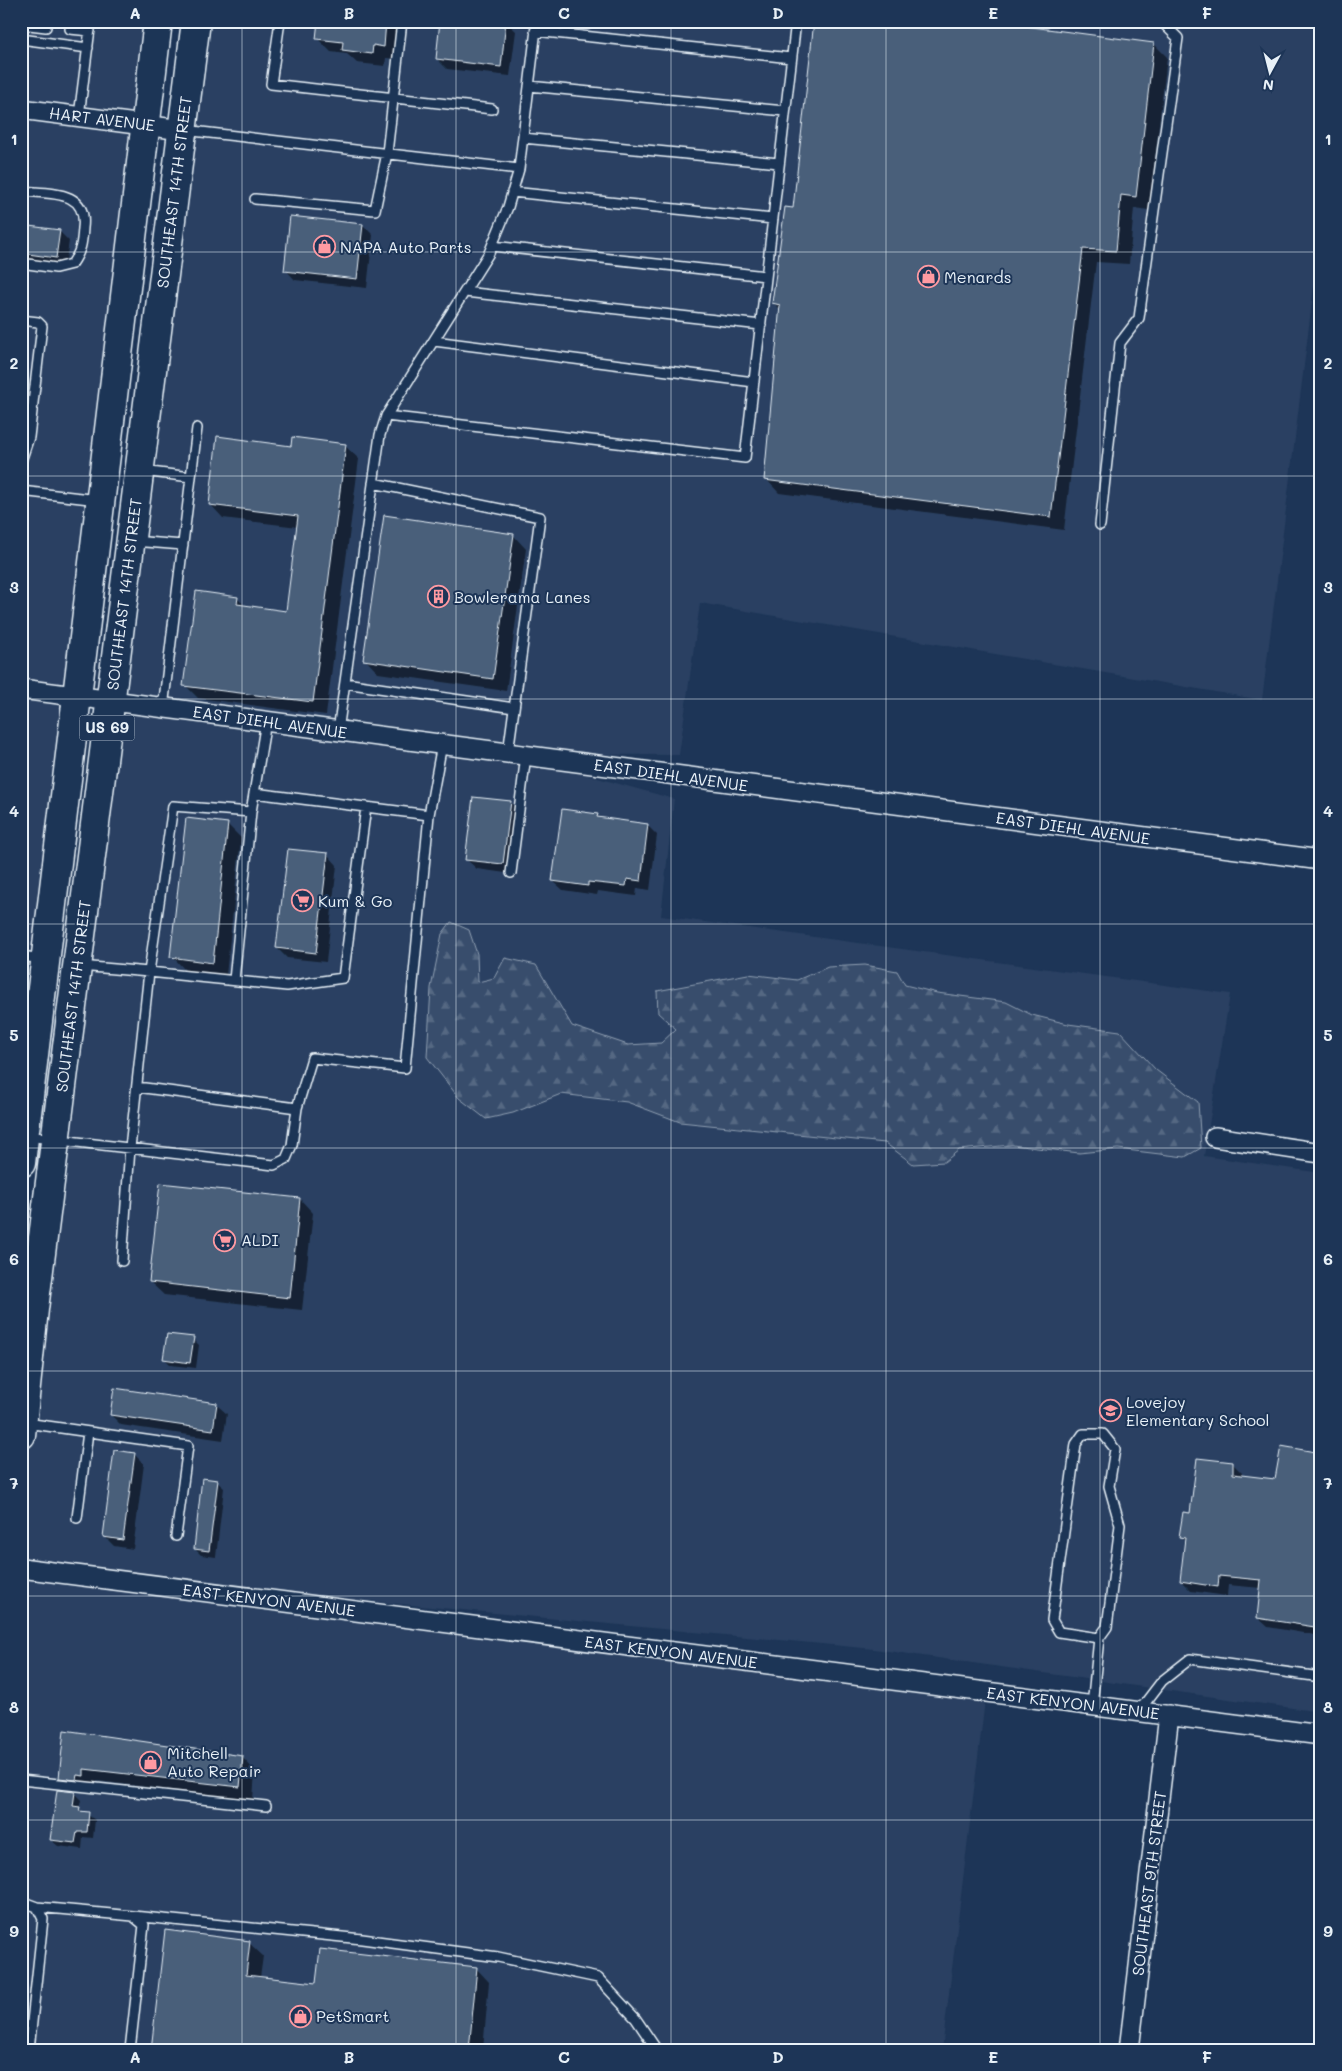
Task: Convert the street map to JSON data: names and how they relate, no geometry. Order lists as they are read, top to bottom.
{
  "streets": {
    "main road": ["SOUTHEAST 14TH STREET", "US 69"],
    "street": [
      "HART AVENUE",
      "EAST DIEHL AVENUE",
      "EAST KENYON AVENUE",
      "SOUTHEAST 9TH STREET"
    ]
  },
  "crossings": [
    ["HART AVENUE", "SOUTHEAST 14TH STREET"],
    ["SOUTHEAST 14TH STREET", "EAST DIEHL AVENUE"],
    ["EAST KENYON AVENUE", "SOUTHEAST 9TH STREET"]
  ],
  "places": {
    "shop": [
      "NAPA Auto Parts",
      "Menards",
      "Mitchell Auto Repair",
      "PetSmart"
    ],
    "building": ["Bowlerama Lanes"],
    "supermarket": ["Kum & Go", "ALDI"],
    "school or university": ["Lovejoy Elementary School"]
  },
  "north": "bottom",
  "grid": {
    "columns": [
      "A",
      "B",
      "C",
      "D",
      "E",
      "F"
    ],
    "rows": [
      "1",
      "2",
      "3",
      "4",
      "5",
      "6",
      "7",
      "8",
      "9"
    ]
  }
}
